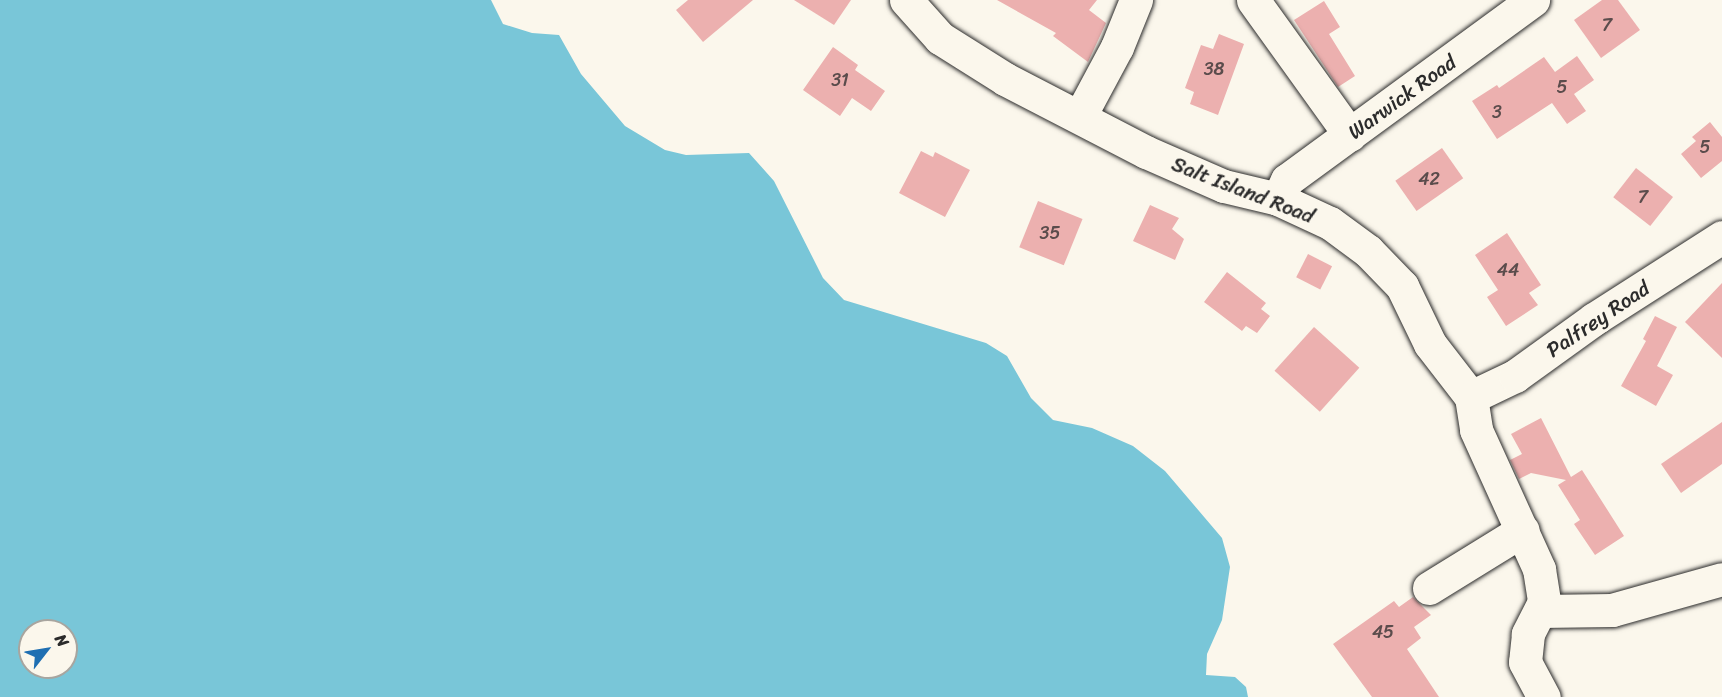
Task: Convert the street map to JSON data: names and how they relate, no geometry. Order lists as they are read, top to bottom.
{
  "streets": {
    "street": ["Warwick Road", "Salt Island Road", "Palfrey Road"]
  },
  "crossings": [
    ["Warwick Road", "Salt Island Road"],
    ["Salt Island Road", "Palfrey Road"]
  ],
  "house_numbers": [
    "7",
    "38",
    "31",
    "5",
    "3",
    "5",
    "42",
    "7",
    "35",
    "44",
    "45"
  ],
  "north": "top right"
}
